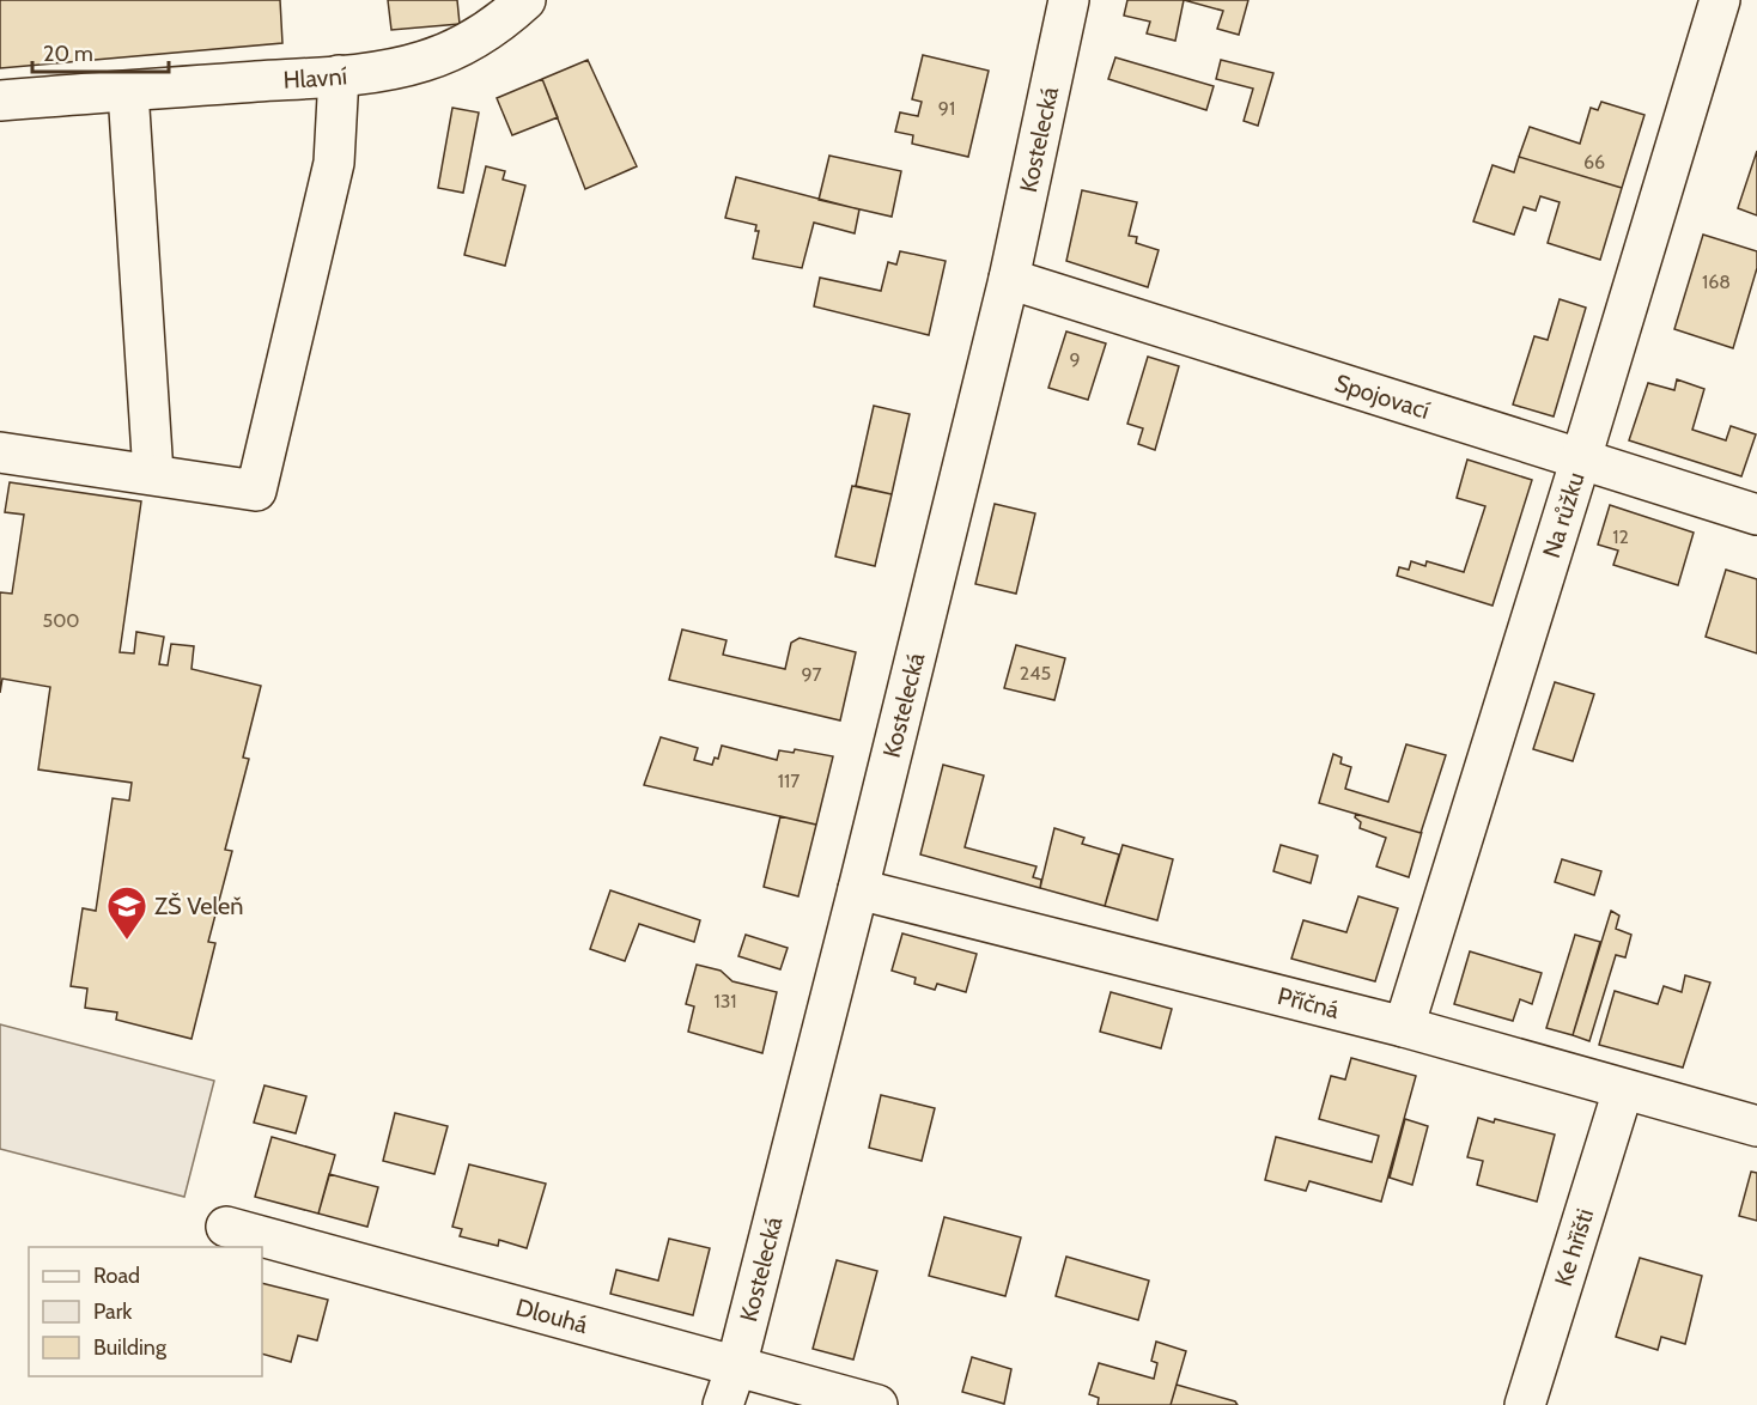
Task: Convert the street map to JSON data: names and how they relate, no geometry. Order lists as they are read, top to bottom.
{
  "streets": {
    "street": [
      "Hlavní",
      "Kostelecká",
      "Spojovací",
      "Na růžku",
      "Příčná",
      "Ke hřišti",
      "Dlouhá"
    ]
  },
  "crossings": [
    ["Kostelecká", "Spojovací"],
    ["Kostelecká", "Příčná"],
    ["Kostelecká", "Dlouhá"],
    ["Spojovací", "Na růžku"],
    ["Na růžku", "Příčná"],
    ["Příčná", "Ke hřišti"]
  ],
  "places": {
    "school or university": ["ZŠ Veleň"]
  },
  "house_numbers": [
    "91",
    "66",
    "168",
    "9",
    "12",
    "500",
    "245",
    "97",
    "117",
    "131"
  ],
  "legend": ["Road", "Park", "Building"],
  "scale_bar": "20 m"
}
